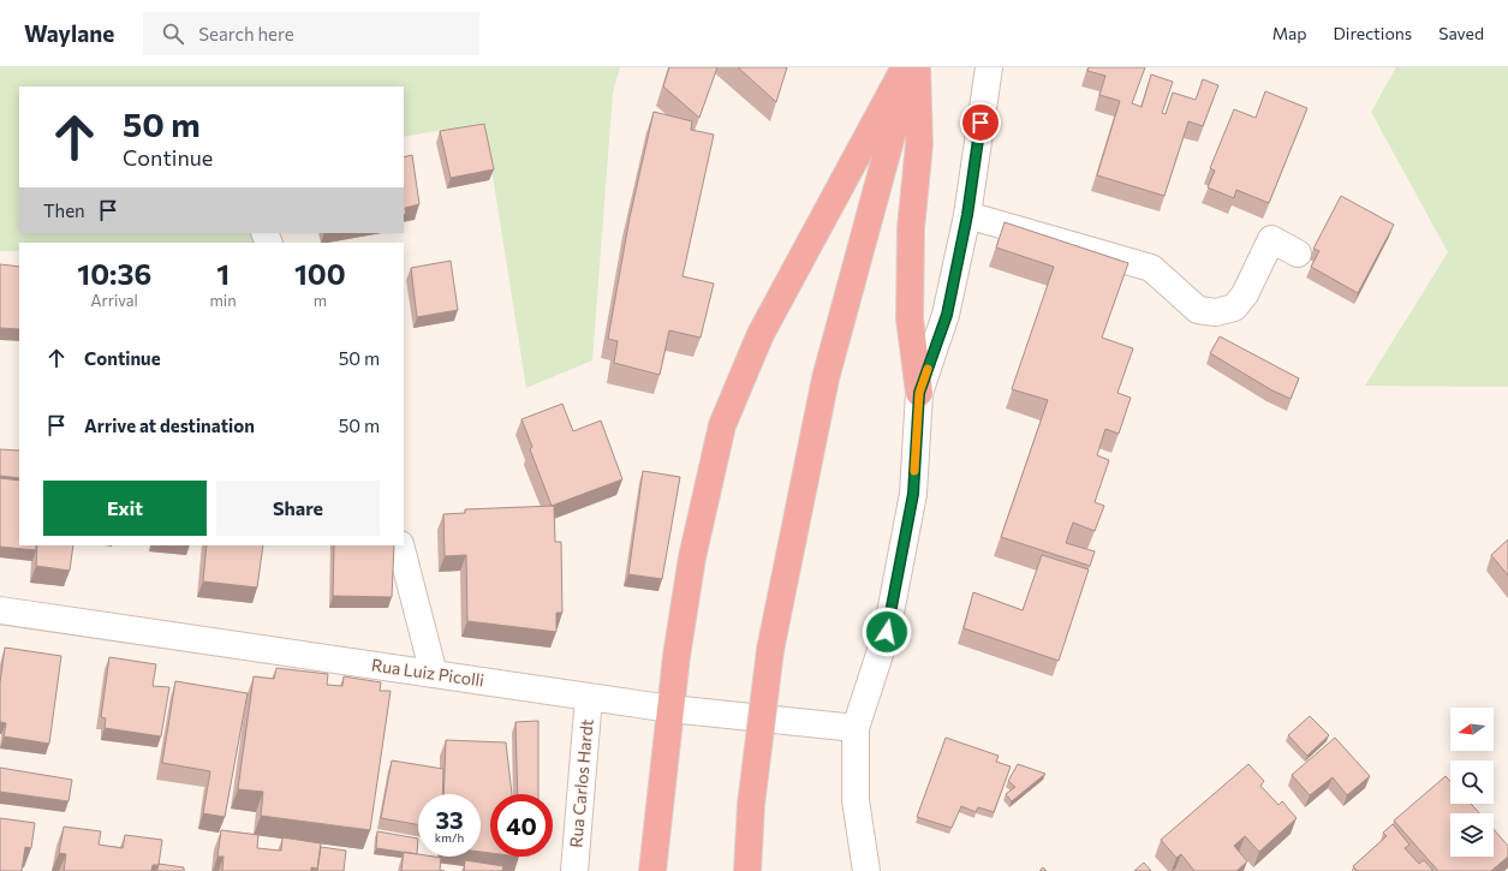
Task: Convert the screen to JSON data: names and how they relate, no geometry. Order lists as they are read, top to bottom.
{
  "streets": {
    "street": ["Rua Luiz Picolli", "Rua Carlos Hardt"]
  },
  "crossings": [
    ["Rua Luiz Picolli", "Rua Carlos Hardt"]
  ],
  "north": "left",
  "page": {
    "header": "Waylane",
    "search": "Search here",
    "nav": ["Map", "Directions", "Saved"],
    "turn": ["50 m", "Continue"],
    "then": "Then",
    "eta": [
      "10:36",
      "Arrival",
      "1",
      "min",
      "100",
      "m"
    ],
    "list": [
      {
        "name": "Continue",
        "value": "50 m"
      },
      {
        "name": "Arrive at destination",
        "value": "50 m"
      }
    ],
    "buttons": ["Exit", "Share"],
    "speed": "33 km/h",
    "limit": "40"
  }
}
